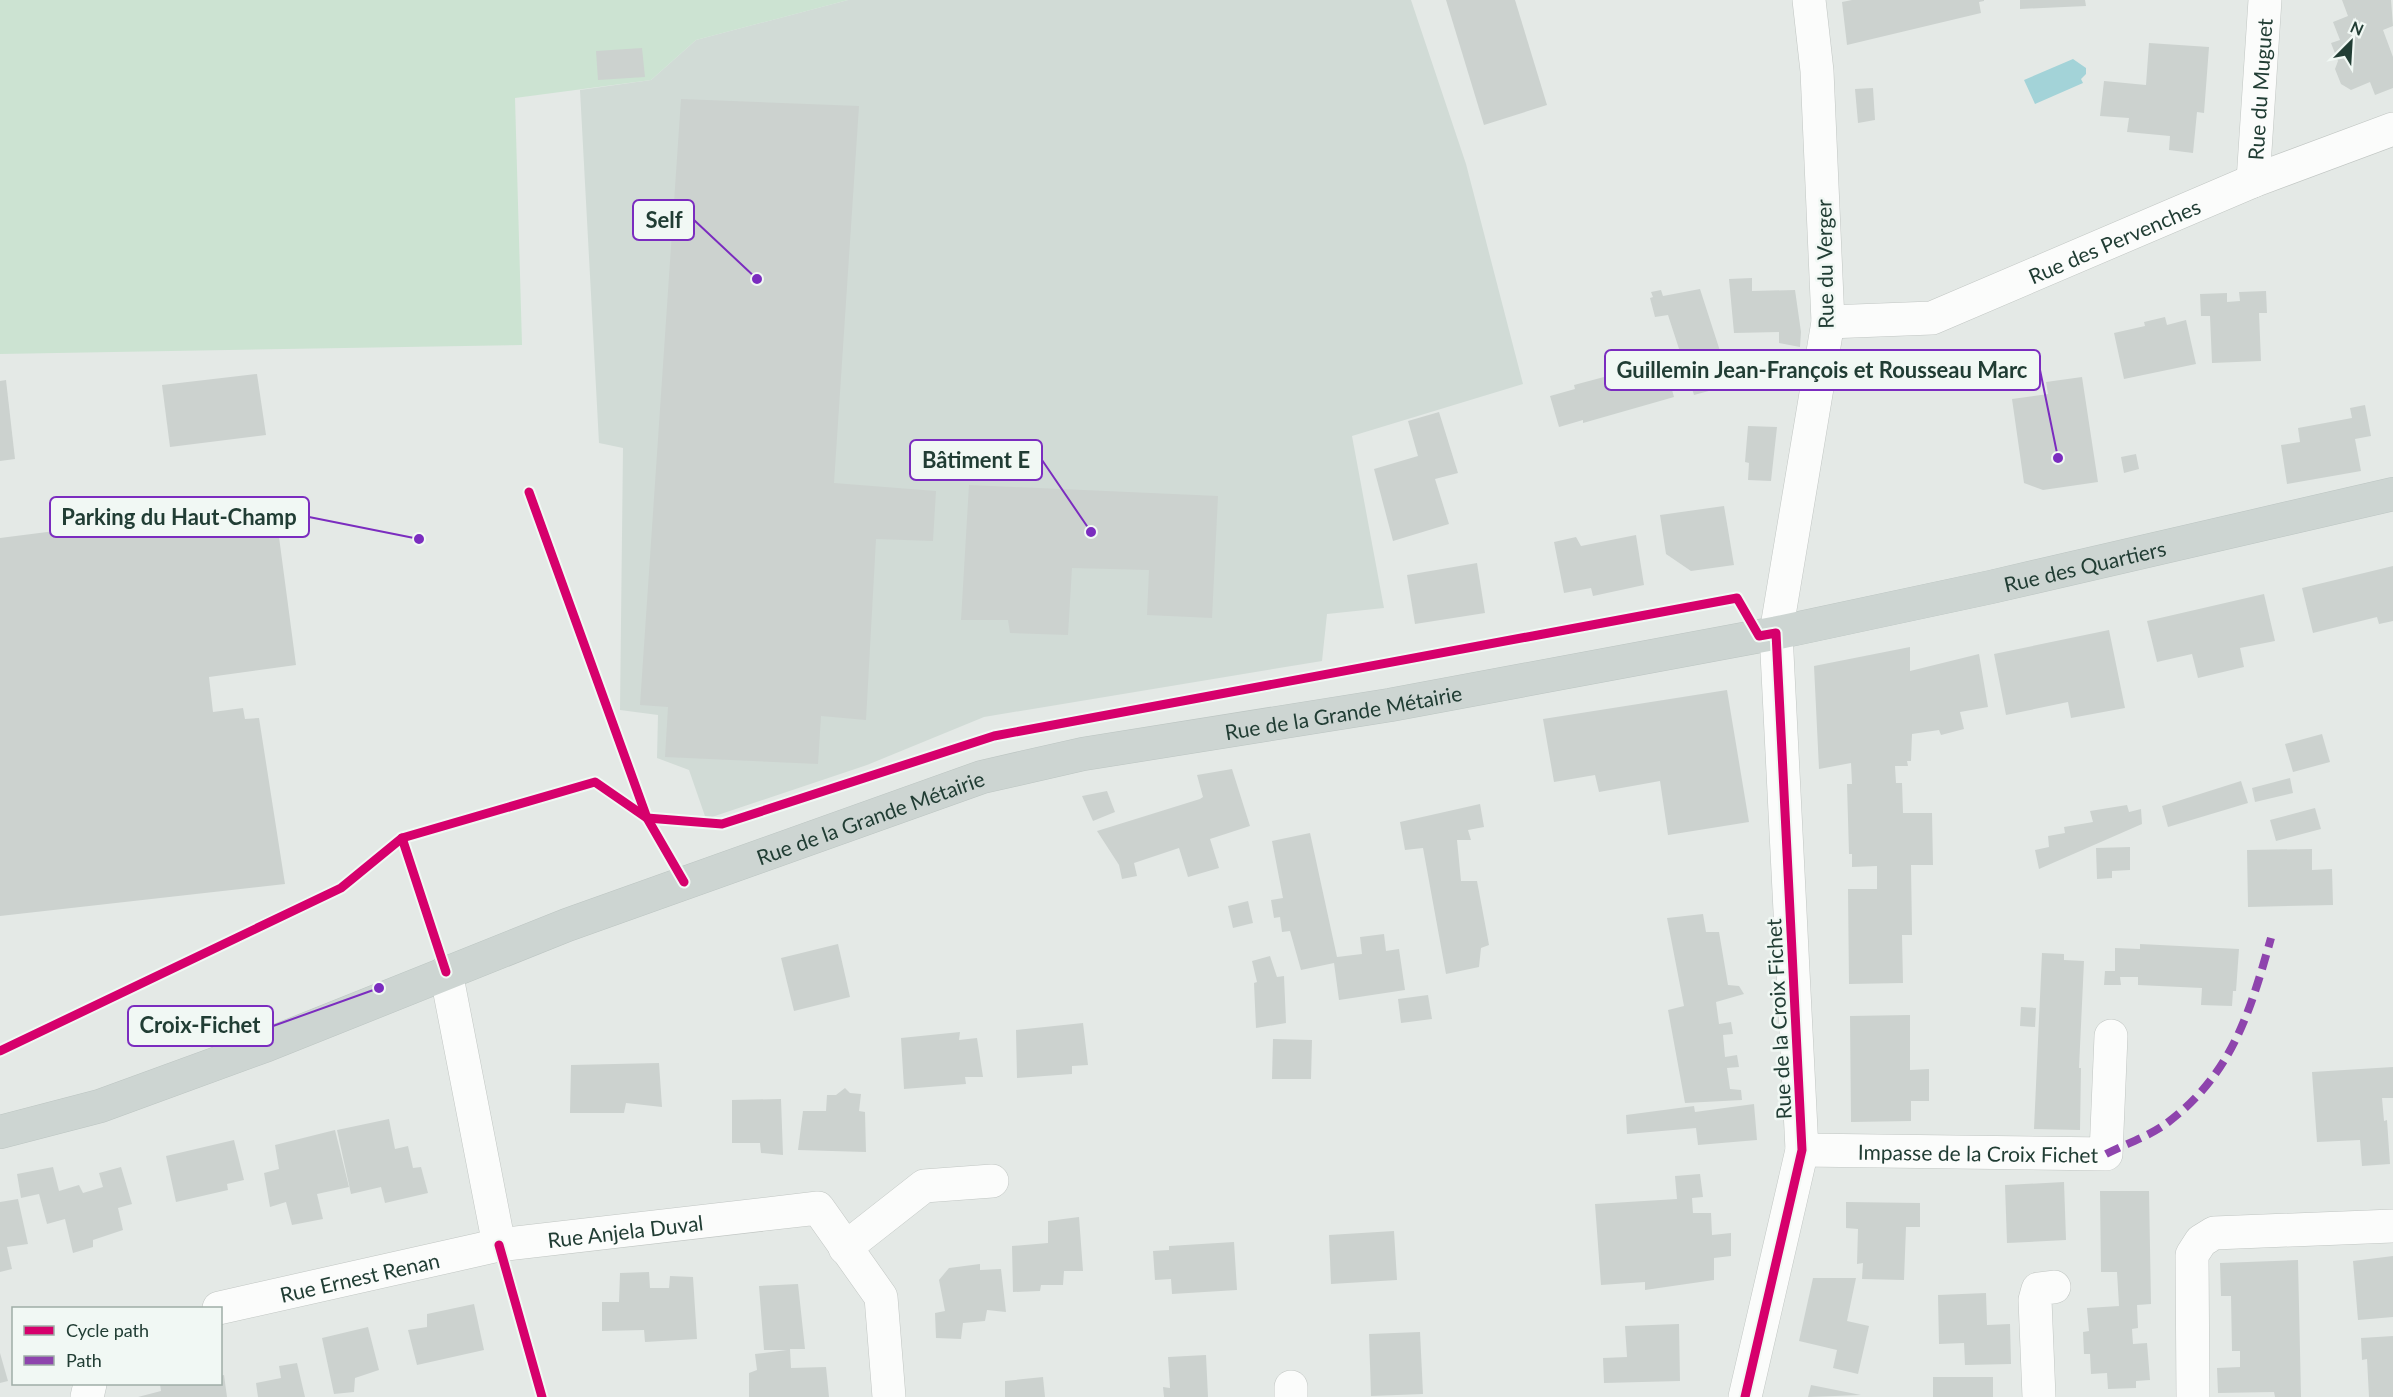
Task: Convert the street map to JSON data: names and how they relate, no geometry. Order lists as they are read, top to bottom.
{
  "streets": {
    "main road": ["Rue des Quartiers", "Rue de la Grande Métairie"],
    "street": [
      "Rue du Muguet",
      "Rue des Pervenches",
      "Rue du Verger",
      "Rue de la Croix Fichet",
      "Impasse de la Croix Fichet",
      "Rue Anjela Duval",
      "Rue Ernest Renan"
    ]
  },
  "crossings": [
    ["Rue du Muguet", "Rue des Pervenches"],
    ["Rue des Pervenches", "Rue du Verger"],
    ["Rue du Verger", "Rue des Quartiers"],
    ["Rue du Verger", "Rue de la Grande Métairie"],
    ["Rue du Verger", "Rue de la Croix Fichet"],
    ["Rue des Quartiers", "Rue de la Grande Métairie"],
    ["Rue des Quartiers", "Rue de la Croix Fichet"],
    ["Rue de la Grande Métairie", "Rue de la Croix Fichet"],
    ["Rue de la Croix Fichet", "Impasse de la Croix Fichet"],
    ["Rue Anjela Duval", "Rue Ernest Renan"]
  ],
  "places": [
    "Self",
    "Guillemin Jean-François et Rousseau Marc",
    "Bâtiment E",
    "Parking du Haut-Champ",
    "Croix-Fichet"
  ],
  "legend": ["Cycle path", "Path"],
  "north": "top right"
}
